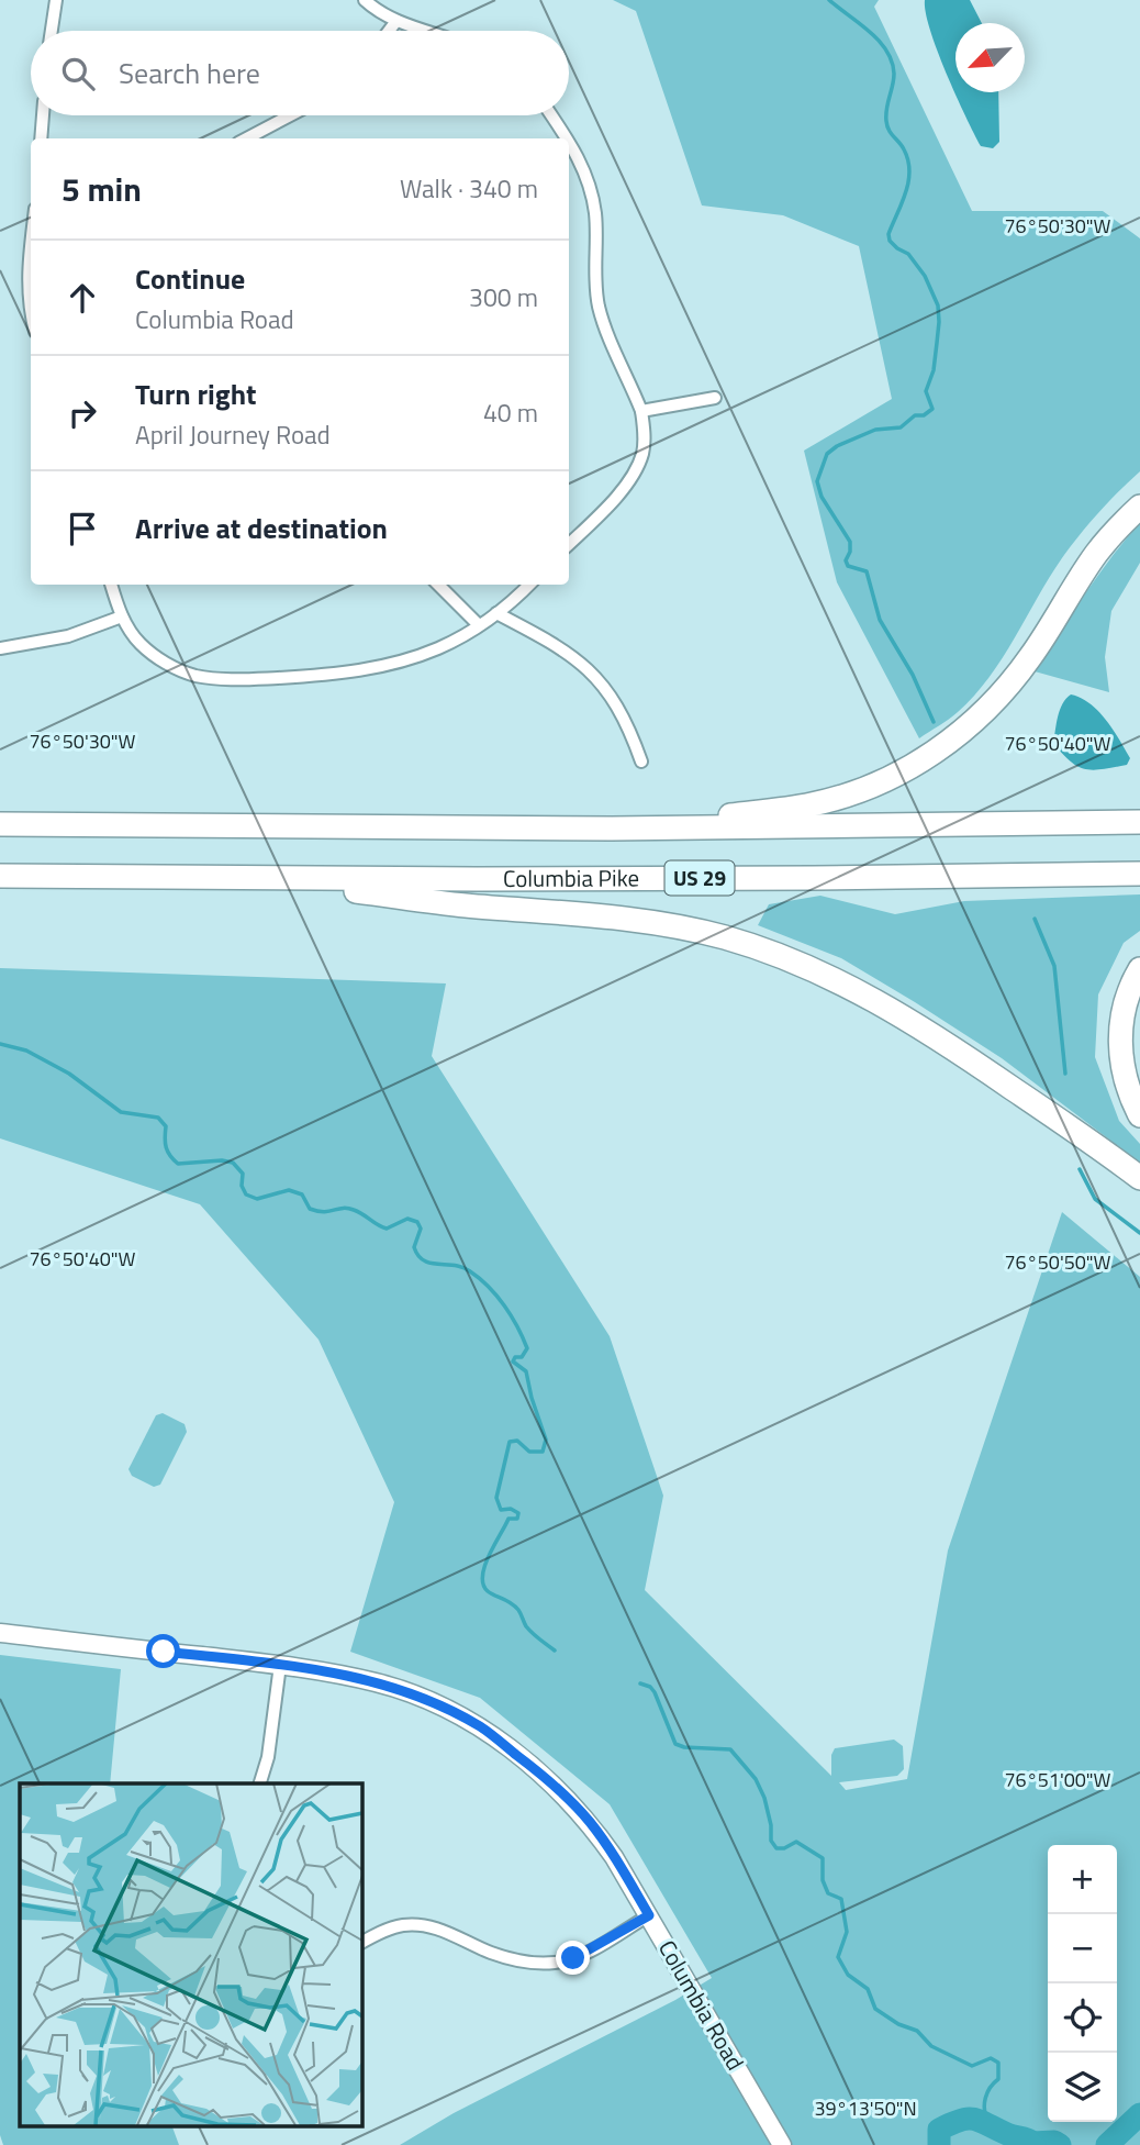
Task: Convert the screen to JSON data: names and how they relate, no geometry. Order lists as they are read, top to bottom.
{
  "streets": {
    "highway": ["US 29", "Columbia Pike"],
    "main road": ["Columbia Road"]
  },
  "north": "bottom left",
  "page": {
    "search": "Search here",
    "heading": ["5 min", "Walk · 340 m"],
    "list": [
      ["Continue", "Columbia Road", "300 m"],
      ["Turn right", "April Journey Road", "40 m"],
      "Arrive at destination"
    ],
    "map_buttons": ["+", "−"]
  },
  "coordinates": [
    "76°50'30\"W",
    "76°50'40\"W",
    "76°50'50\"W",
    "76°51'00\"W",
    "39°13'50\"N"
  ]
}
